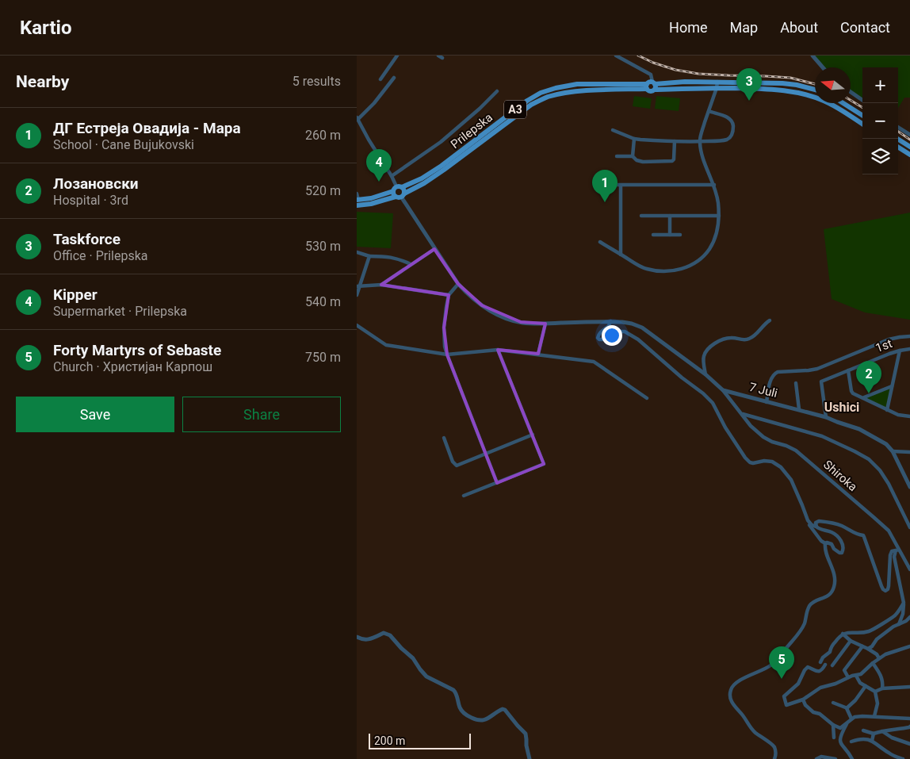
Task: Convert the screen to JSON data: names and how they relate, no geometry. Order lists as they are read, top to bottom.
{
  "streets": {
    "main road": ["A3", "Prilepska"],
    "street": ["1st", "7 Juli", "Shiroka"]
  },
  "crossings": [
    ["A3", "Prilepska"],
    ["Prilepska", "Shiroka"],
    ["1st", "7 Juli"],
    ["7 Juli", "Shiroka"]
  ],
  "districts": ["Ushici"],
  "scale_bar": "200 m",
  "north": "left",
  "page": {
    "header": "Kartio",
    "nav": [
      "Home",
      "Map",
      "About",
      "Contact"
    ],
    "heading": ["Nearby", "5 results"],
    "map_buttons": ["+", "−"],
    "pins": [
      "3",
      "4",
      "1",
      "2",
      "5"
    ],
    "list": [
      {
        "mark": "1",
        "name": "ДГ Естреја Овадија - Мара",
        "note": "School · Cane Bujukovski",
        "value": "260 m"
      },
      {
        "mark": "2",
        "name": "Лозановски",
        "note": "Hospital · 3rd",
        "value": "520 m"
      },
      {
        "mark": "3",
        "name": "Taskforce",
        "note": "Office · Prilepska",
        "value": "530 m"
      },
      {
        "mark": "4",
        "name": "Kipper",
        "note": "Supermarket · Prilepska",
        "value": "540 m"
      },
      {
        "mark": "5",
        "name": "Forty Martyrs of Sebaste",
        "note": "Church · Христијан Карпош",
        "value": "750 m"
      }
    ],
    "buttons": ["Save", "Share"],
    "scale": "200 m"
  }
}
